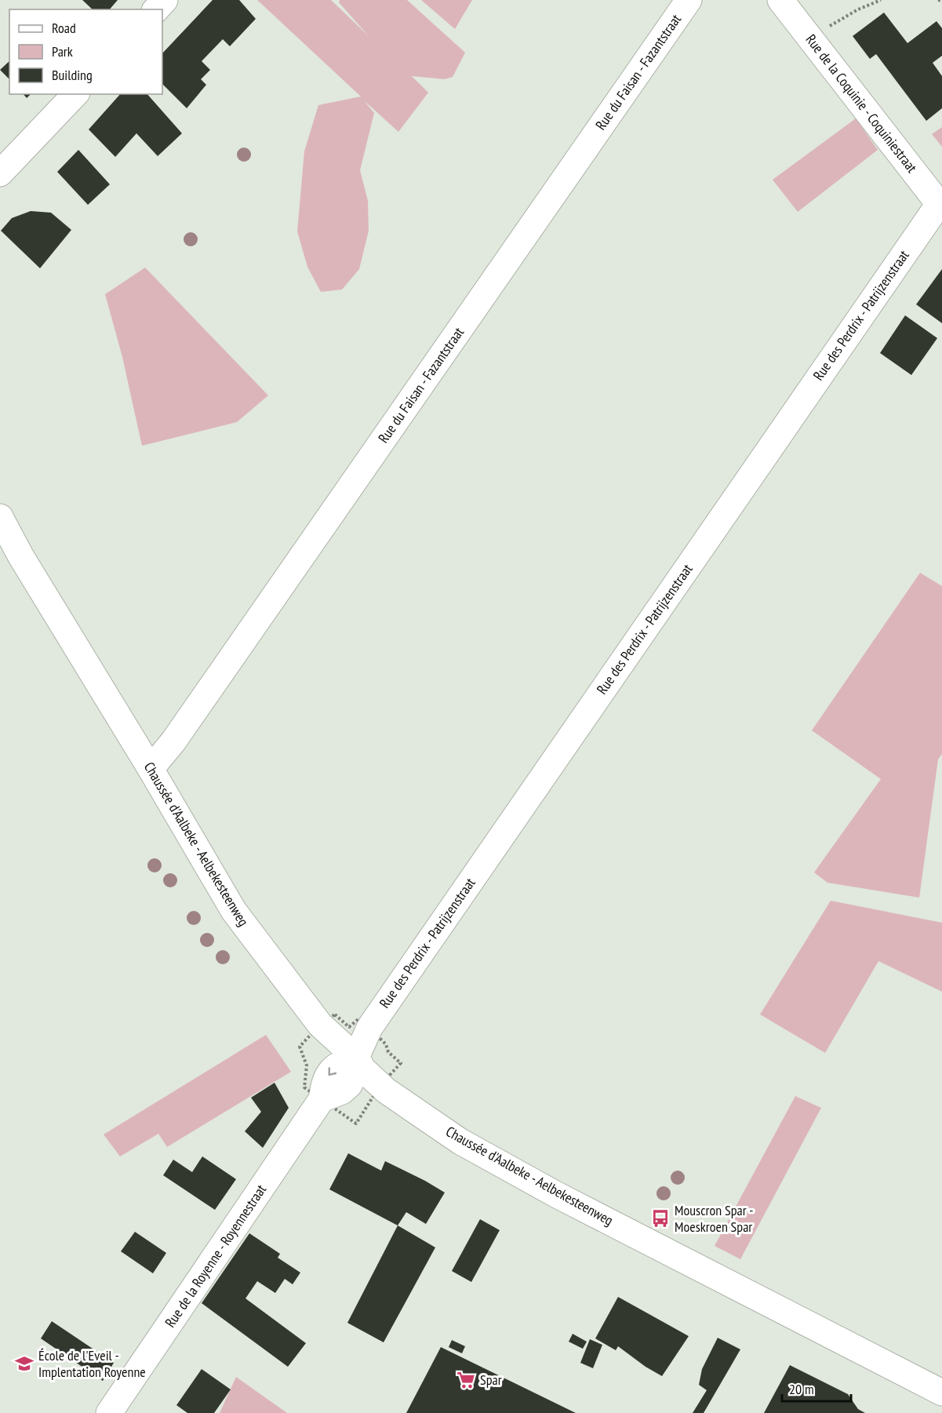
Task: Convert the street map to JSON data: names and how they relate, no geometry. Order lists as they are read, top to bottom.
{
  "streets": {
    "street": [
      "Rue du Faisan - Fazantstraat",
      "Rue de la Coquinie - Coquiniestraat",
      "Rue des Perdrix - Patrijzenstraat",
      "Chaussée d'Aalbeke - Aelbekesteenweg",
      "Rue de la Royenne - Royennestraat"
    ]
  },
  "crossings": [
    ["Rue du Faisan - Fazantstraat", "Chaussée d'Aalbeke - Aelbekesteenweg"],
    ["Rue de la Coquinie - Coquiniestraat", "Rue des Perdrix - Patrijzenstraat"],
    ["Rue des Perdrix - Patrijzenstraat", "Chaussée d'Aalbeke - Aelbekesteenweg"],
    ["Rue des Perdrix - Patrijzenstraat", "Rue de la Royenne - Royennestraat"],
    ["Chaussée d'Aalbeke - Aelbekesteenweg", "Rue de la Royenne - Royennestraat"]
  ],
  "places": {
    "bus stop": ["Mouscron Spar - Moeskroen Spar"],
    "school or university": ["École de l'Eveil - Implentation Royenne"],
    "supermarket": ["Spar"]
  },
  "legend": ["Road", "Park", "Building"],
  "scale_bar": "20 m"
}
